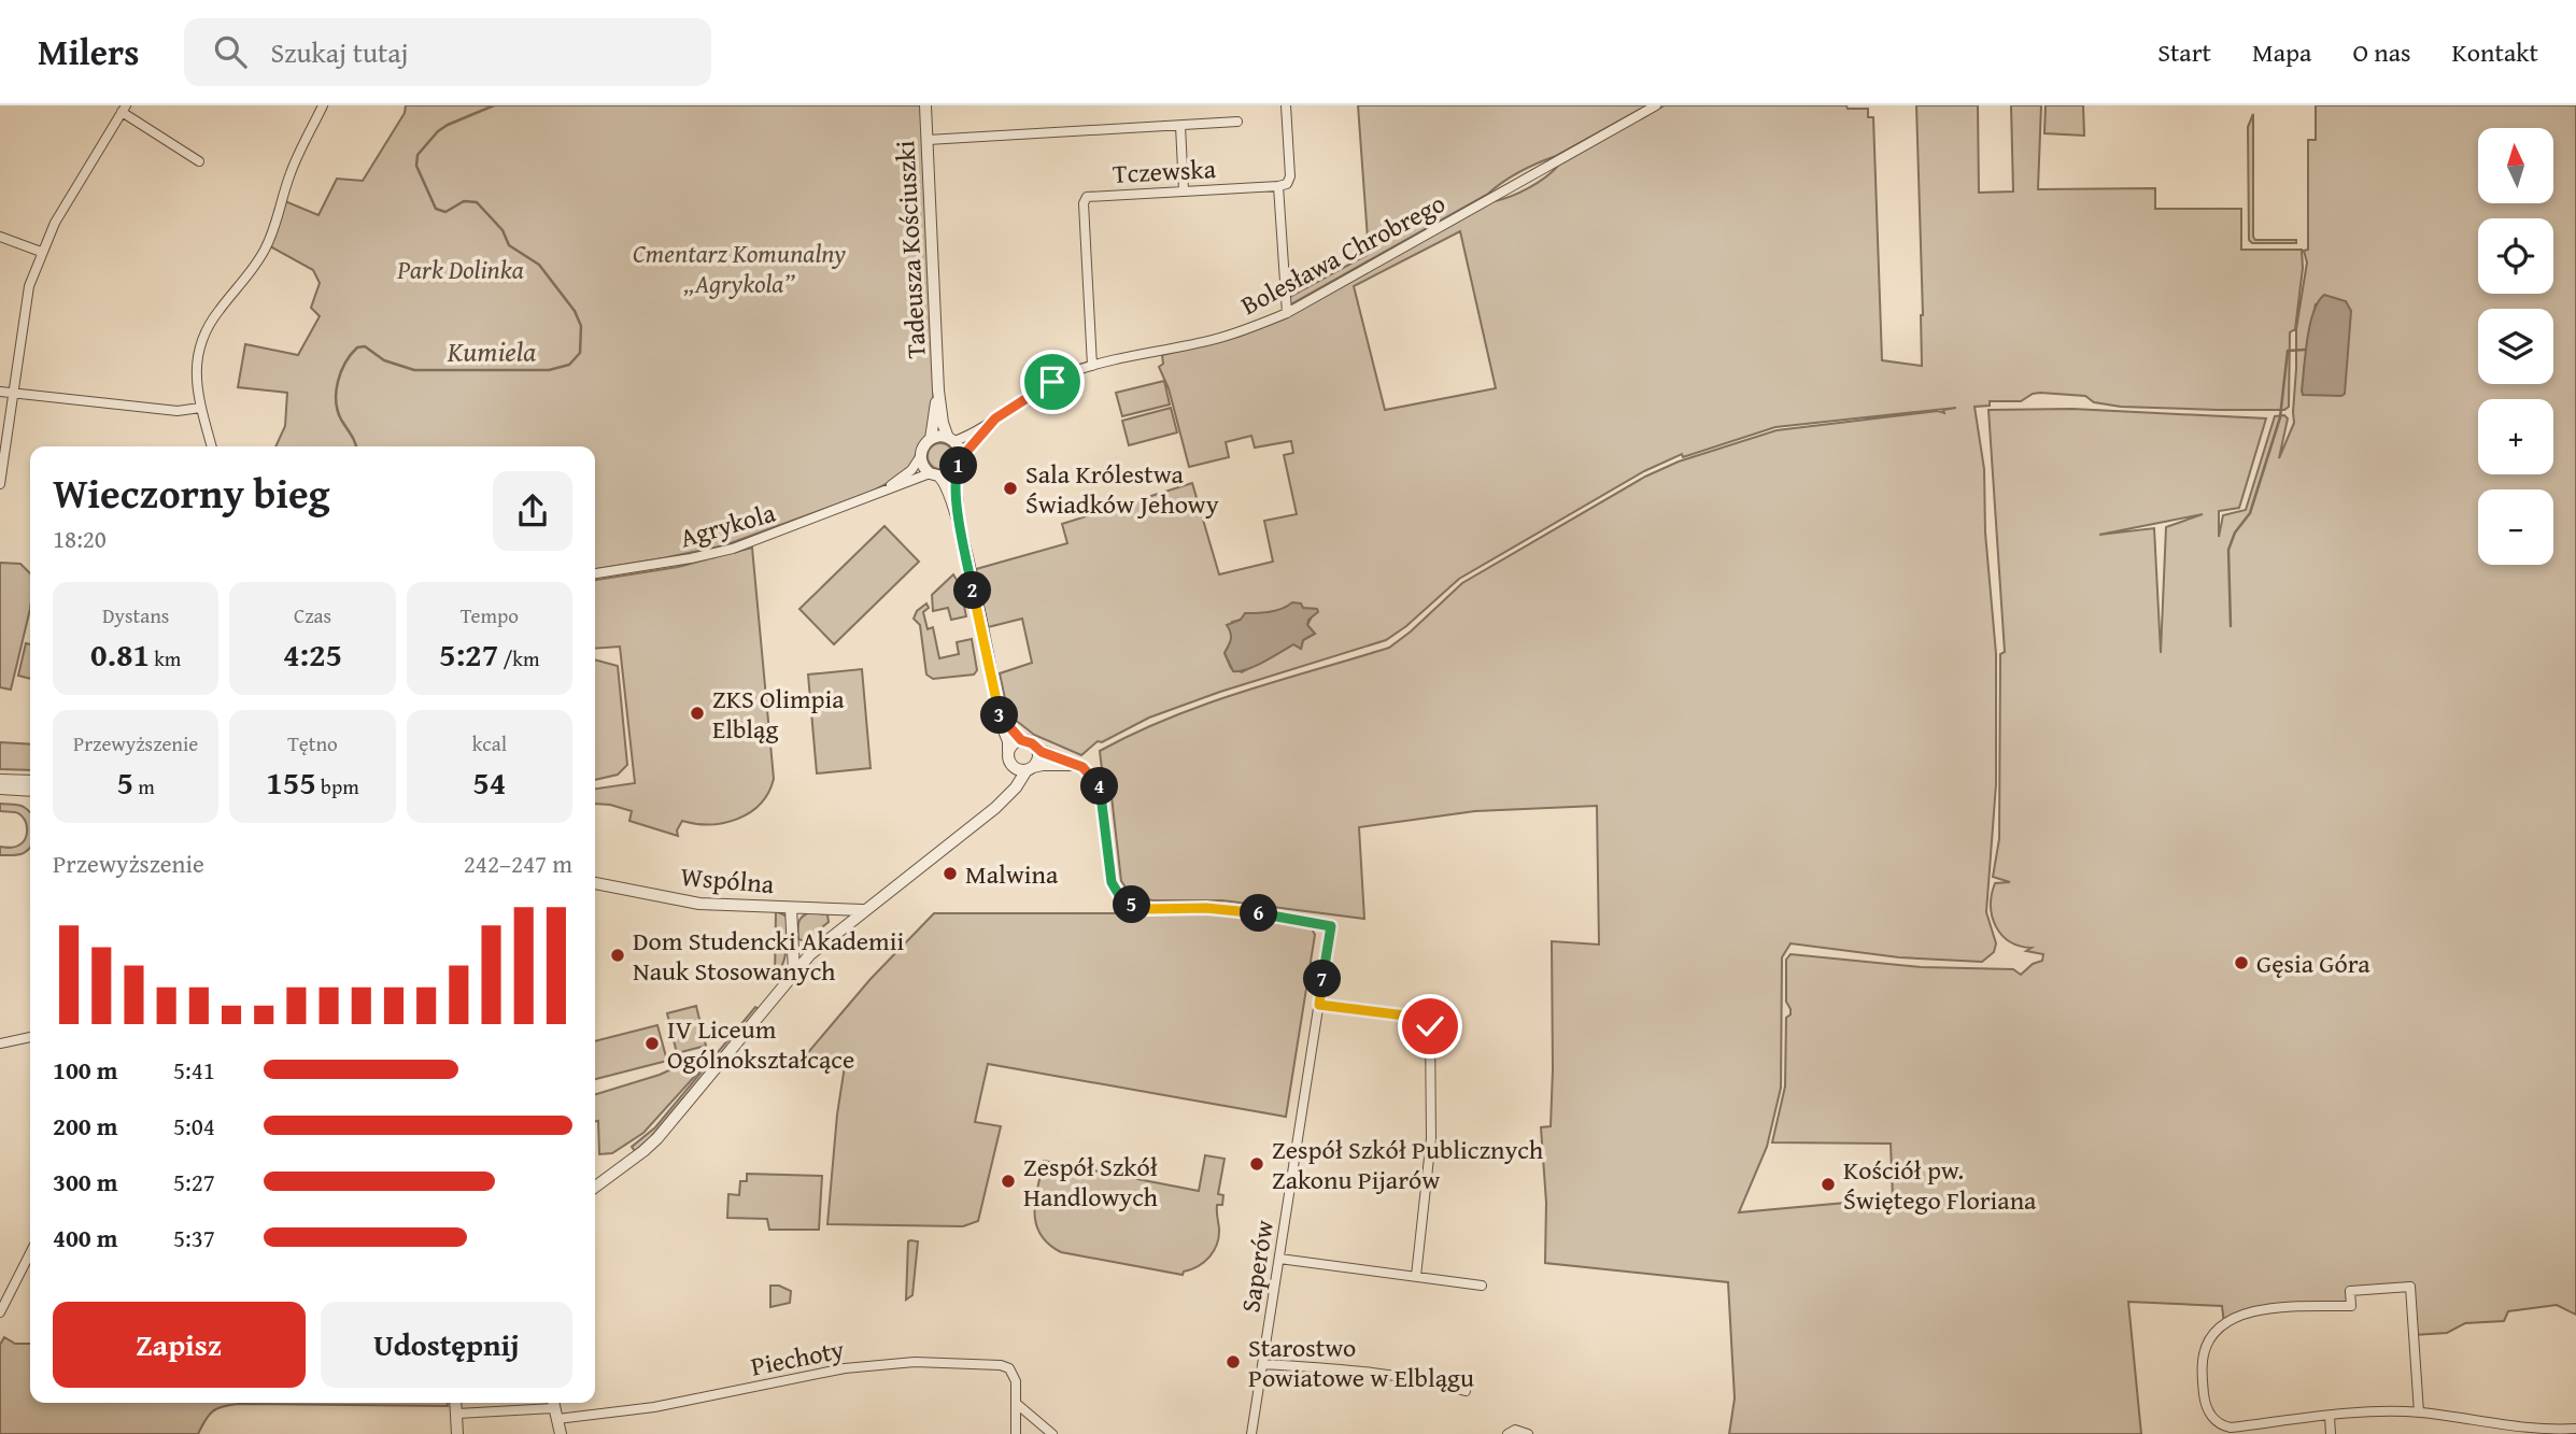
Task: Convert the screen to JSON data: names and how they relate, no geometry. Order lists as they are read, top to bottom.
{
  "streets": {
    "street": [
      "Tczewska",
      "Tadeusza Kościuszki",
      "Bolesława Chrobrego",
      "Agrykola",
      "Wspólna",
      "Saperów",
      "Piechoty"
    ]
  },
  "crossings": [
    ["Tczewska", "Bolesława Chrobrego"],
    ["Tadeusza Kościuszki", "Bolesława Chrobrego"],
    ["Tadeusza Kościuszki", "Agrykola"],
    ["Bolesława Chrobrego", "Agrykola"]
  ],
  "water": ["Kumiela"],
  "parks": ["Cmentarz Komunalny „Agrykola”", "Park Dolinka"],
  "places": [
    "Sala Królestwa Świadków Jehowy",
    "ZKS Olimpia Elbląg",
    "Malwina",
    "Dom Studencki Akademii Nauk Stosowanych",
    "Gęsia Góra",
    "IV Liceum Ogólnokształcące",
    "Zespół Szkół Publicznych Zakonu Pijarów",
    "Zespół Szkół Handlowych",
    "Kościół pw. Świętego Floriana",
    "Starostwo Powiatowe w Elblągu"
  ],
  "north": "top",
  "page": {
    "header": "Milers",
    "search": "Szukaj tutaj",
    "nav": [
      "Start",
      "Mapa",
      "O nas",
      "Kontakt"
    ],
    "map_buttons": ["+", "−"],
    "pins": [
      "1",
      "2",
      "3",
      "4",
      "5",
      "6",
      "7"
    ],
    "heading": ["Wieczorny bieg", "18:20"],
    "stats": [
      ["Dystans", "0.81 km"],
      ["Czas", "4:25"],
      ["Tempo", "5:27 /km"],
      ["Przewyższenie", "5 m"],
      ["Tętno", "155 bpm"],
      ["kcal", "54"]
    ],
    "chart": ["Przewyższenie", "242–247 m"],
    "list": [
      {
        "name": "100 m",
        "note": "5:41"
      },
      {
        "name": "200 m",
        "note": "5:04"
      },
      {
        "name": "300 m",
        "note": "5:27"
      },
      {
        "name": "400 m",
        "note": "5:37"
      }
    ],
    "buttons": ["Zapisz", "Udostępnij"]
  }
}
